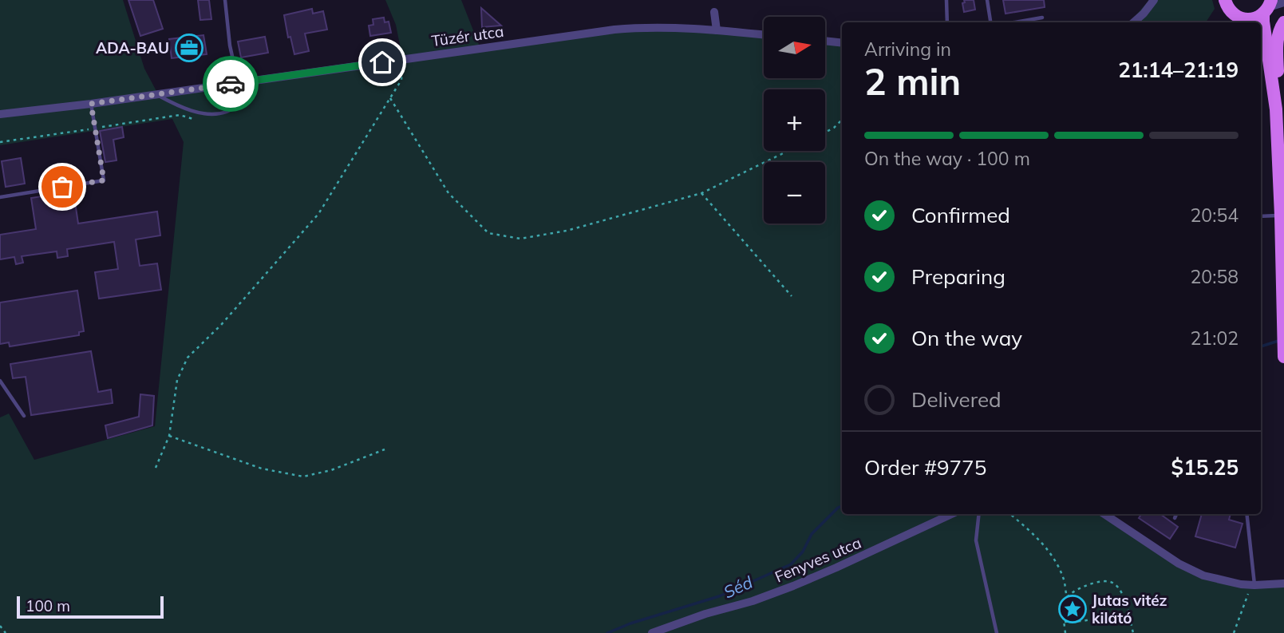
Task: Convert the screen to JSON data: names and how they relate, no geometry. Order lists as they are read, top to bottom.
{
  "streets": {
    "street": ["Tüzér utca", "Fenyves utca"]
  },
  "water": ["Séd"],
  "places": {
    "office": ["ADA-BAU"],
    "place": ["Jutas vitéz kilátó"]
  },
  "scale_bar": "100 m",
  "north": "right",
  "page": {
    "map_buttons": ["+", "−"],
    "heading": ["2 min", "Arriving in", "21:14–21:19"],
    "panel": ["Order #9775", "$15.25"],
    "bar": "On the way · 100 m",
    "list": [
      ["Confirmed", "20:54"],
      ["Preparing", "20:58"],
      ["On the way", "21:02"],
      "Delivered"
    ],
    "scale": "100 m"
  }
}
